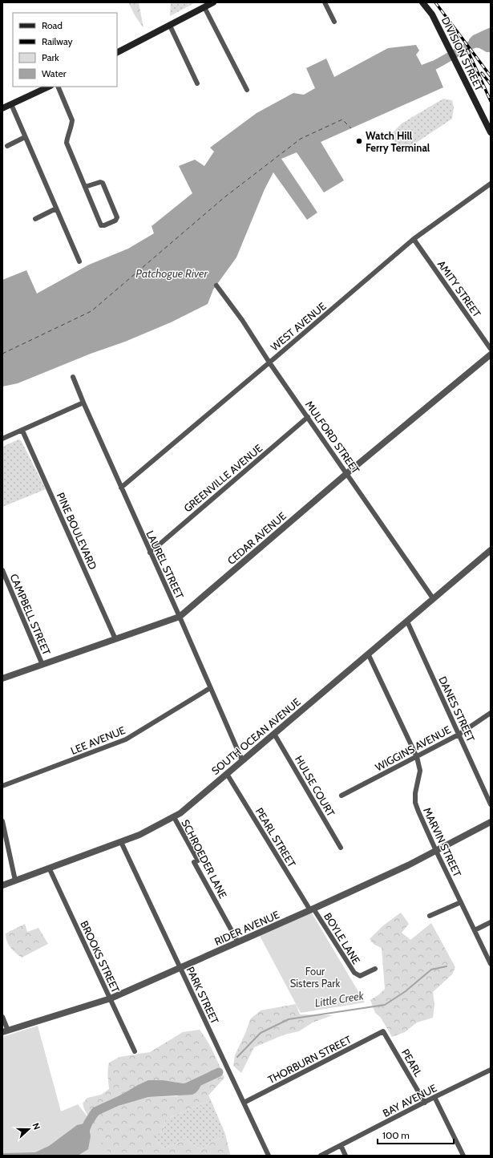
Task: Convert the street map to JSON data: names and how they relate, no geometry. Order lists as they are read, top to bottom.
{
  "streets": {
    "main road": ["DIVISION STREET"],
    "street": [
      "AMITY STREET",
      "WEST AVENUE",
      "MULFORD STREET",
      "GREENVILLE AVENUE",
      "PINE BOULEVARD",
      "CEDAR AVENUE",
      "LAUREL STREET",
      "CAMPBELL STREET",
      "DANES STREET",
      "SOUTH OCEAN AVENUE",
      "LEE AVENUE",
      "WIGGINS AVENUE",
      "HULSE COURT",
      "PEARL STREET",
      "MARVIN STREET",
      "SCHROEDER LANE",
      "RIDER AVENUE",
      "BOYLE LANE",
      "BROOKS STREET",
      "PARK STREET",
      "THORBURN STREET",
      "PEARL",
      "BAY AVENUE"
    ]
  },
  "crossings": [
    ["AMITY STREET", "WEST AVENUE"],
    ["WEST AVENUE", "MULFORD STREET"],
    ["WEST AVENUE", "LAUREL STREET"],
    ["MULFORD STREET", "GREENVILLE AVENUE"],
    ["MULFORD STREET", "CEDAR AVENUE"],
    ["MULFORD STREET", "SOUTH OCEAN AVENUE"],
    ["GREENVILLE AVENUE", "LAUREL STREET"],
    ["PINE BOULEVARD", "CEDAR AVENUE"],
    ["CEDAR AVENUE", "LAUREL STREET"],
    ["CEDAR AVENUE", "CAMPBELL STREET"],
    ["LAUREL STREET", "SOUTH OCEAN AVENUE"],
    ["LAUREL STREET", "LEE AVENUE"],
    ["DANES STREET", "SOUTH OCEAN AVENUE"],
    ["DANES STREET", "WIGGINS AVENUE"],
    ["SOUTH OCEAN AVENUE", "HULSE COURT"],
    ["SOUTH OCEAN AVENUE", "PEARL STREET"],
    ["SOUTH OCEAN AVENUE", "MARVIN STREET"],
    ["SOUTH OCEAN AVENUE", "SCHROEDER LANE"],
    ["SOUTH OCEAN AVENUE", "BROOKS STREET"],
    ["SOUTH OCEAN AVENUE", "PARK STREET"],
    ["WIGGINS AVENUE", "MARVIN STREET"],
    ["PEARL STREET", "RIDER AVENUE"],
    ["PEARL STREET", "BOYLE LANE"],
    ["MARVIN STREET", "RIDER AVENUE"],
    ["SCHROEDER LANE", "RIDER AVENUE"],
    ["RIDER AVENUE", "BOYLE LANE"],
    ["RIDER AVENUE", "BROOKS STREET"],
    ["RIDER AVENUE", "PARK STREET"],
    ["PARK STREET", "THORBURN STREET"],
    ["THORBURN STREET", "PEARL"],
    ["PEARL", "BAY AVENUE"]
  ],
  "water": ["Patchogue River", "Little Creek"],
  "parks": ["Four Sisters Park"],
  "places": ["Watch Hill Ferry Terminal"],
  "legend": [
    "Road",
    "Railway",
    "Park",
    "Water"
  ],
  "scale_bar": "100 m",
  "north": "right"
}
